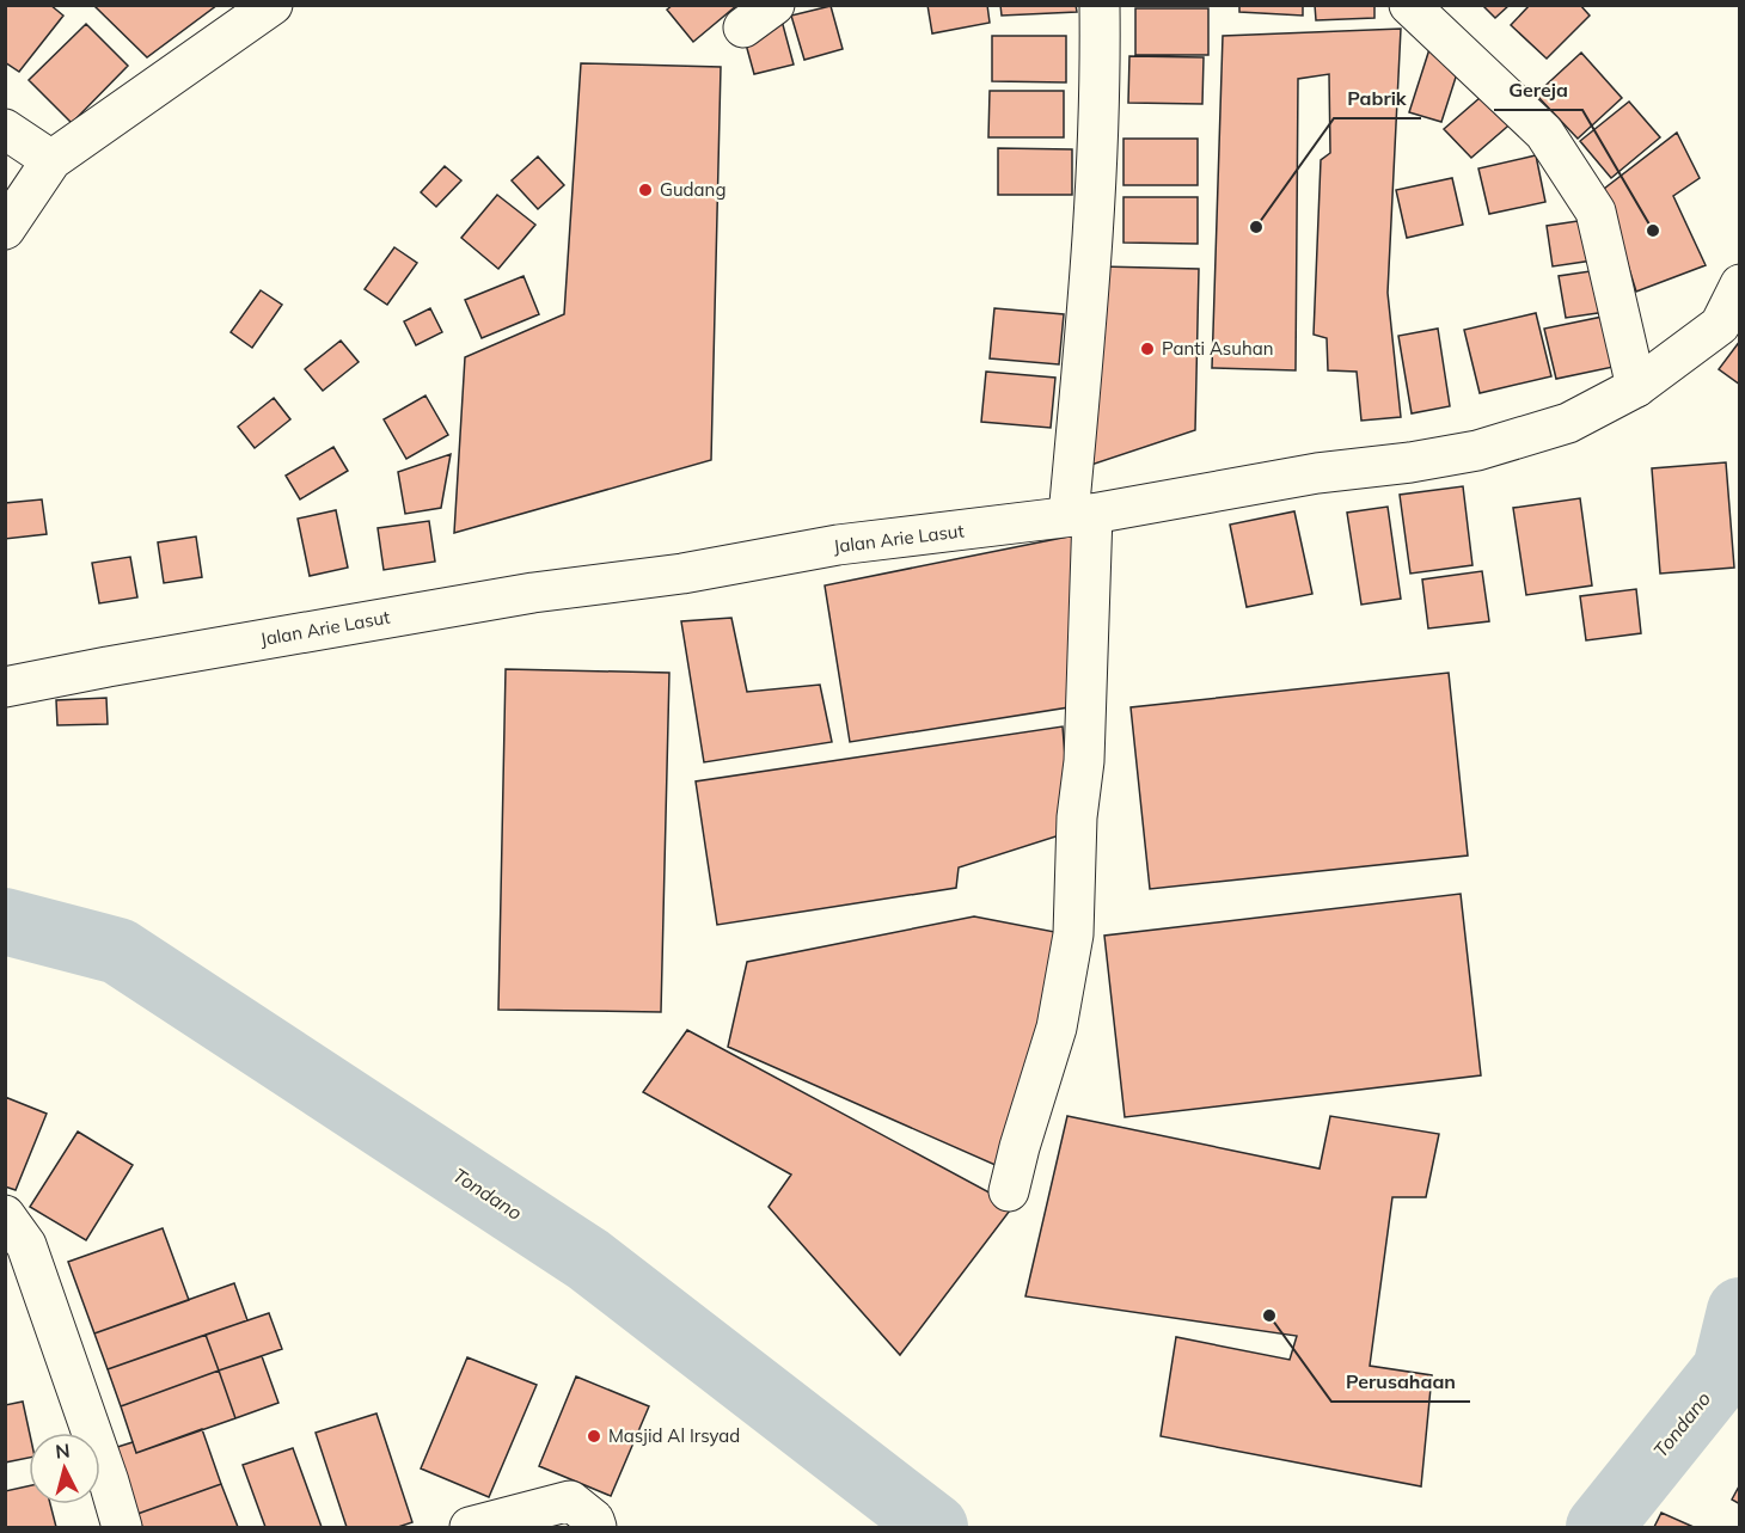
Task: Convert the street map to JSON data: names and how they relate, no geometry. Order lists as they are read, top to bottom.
{
  "streets": {
    "street": ["Jalan Arie Lasut"]
  },
  "water": ["Tondano"],
  "places": [
    "Gudang",
    "Pabrik",
    "Gereja",
    "Panti Asuhan",
    "Perusahaan",
    "Masjid Al Irsyad"
  ],
  "north": "top"
}
